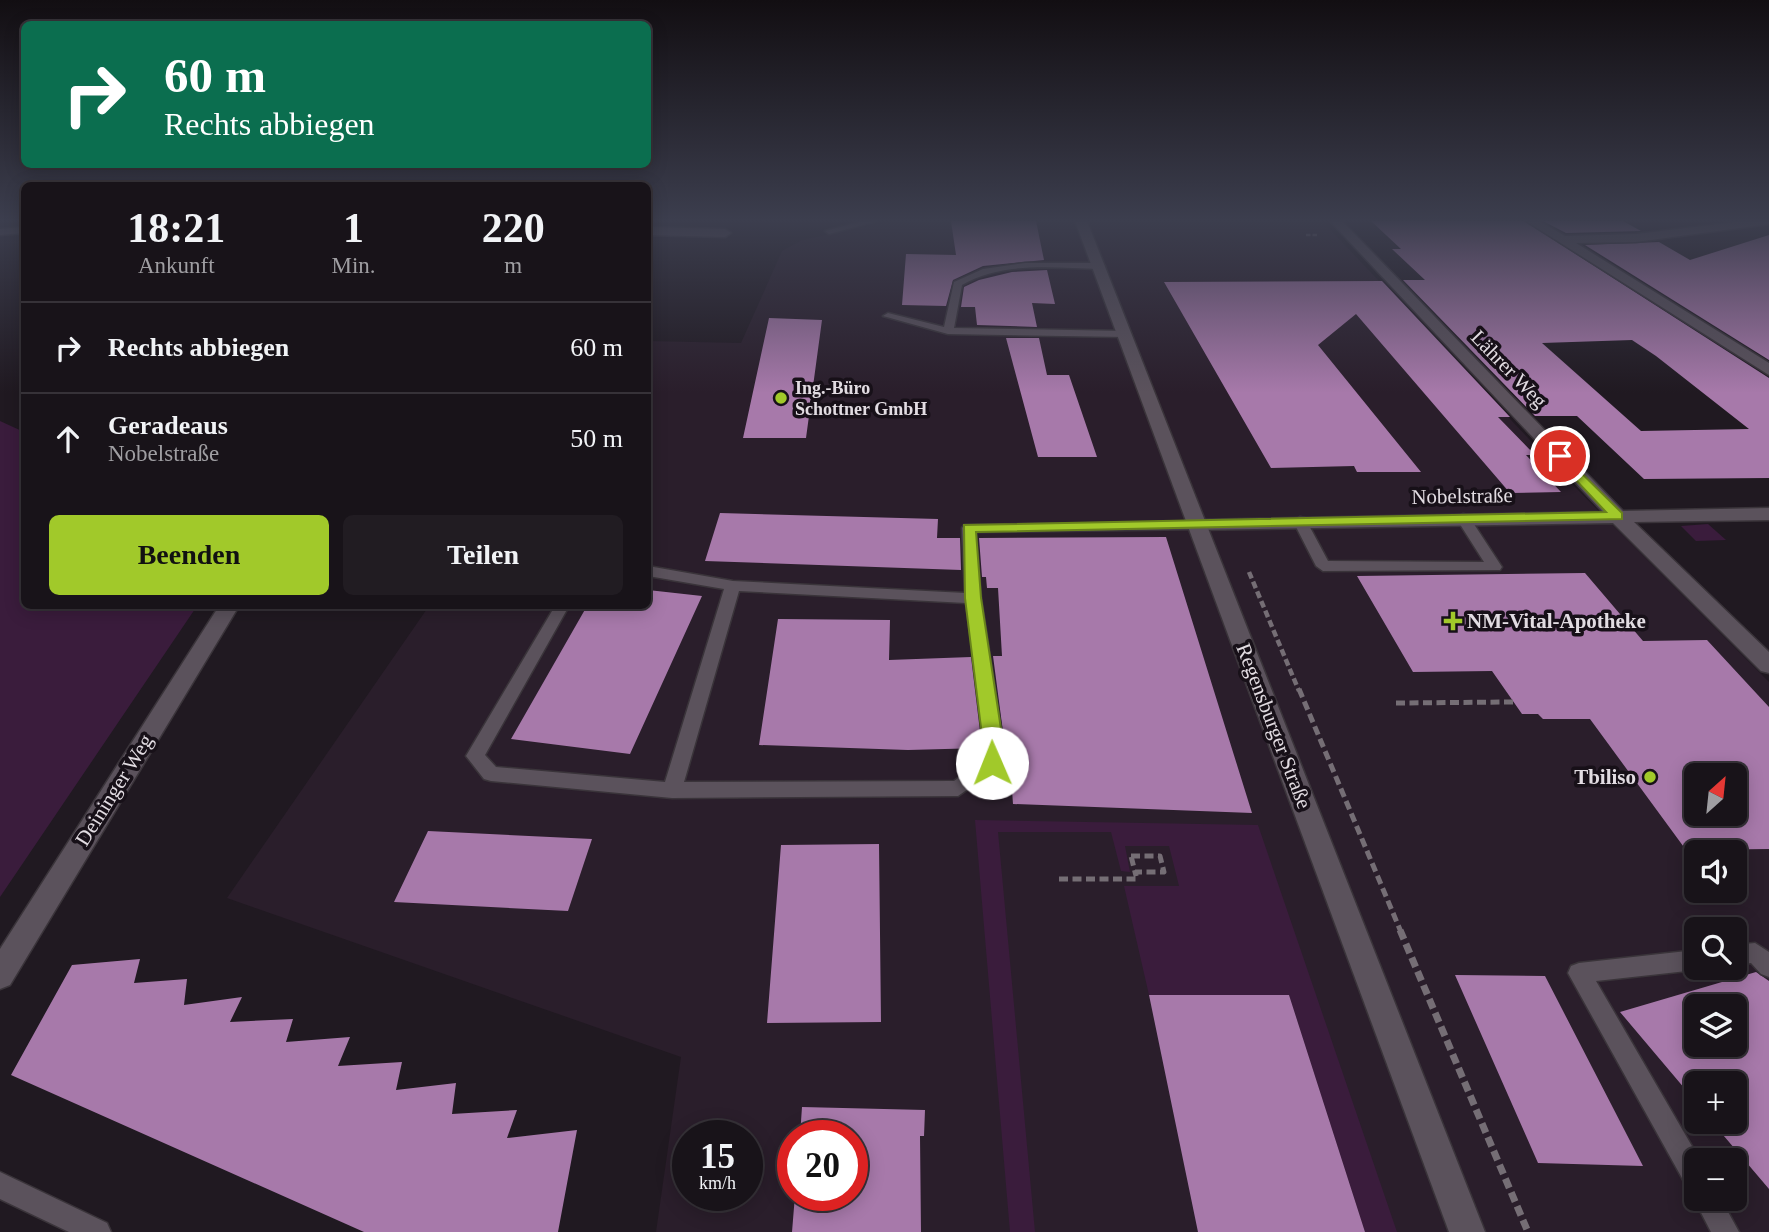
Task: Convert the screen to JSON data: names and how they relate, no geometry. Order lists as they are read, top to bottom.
{
  "streets": {
    "street": [
      "Lährer Weg",
      "Nobelstraße",
      "Regensburger Straße",
      "Deininger Weg"
    ]
  },
  "crossings": [
    ["Lährer Weg", "Nobelstraße"],
    ["Nobelstraße", "Regensburger Straße"]
  ],
  "places": {
    "other": ["Ing.-Büro Schottner GmbH", "Tbiliso"],
    "health": ["NM-Vital-Apotheke"]
  },
  "north": "top right",
  "page": {
    "turn": ["60 m", "Rechts abbiegen"],
    "eta": [
      "18:21",
      "Ankunft",
      "1",
      "Min.",
      "220",
      "m"
    ],
    "list": [
      {
        "name": "Rechts abbiegen",
        "value": "60 m"
      },
      {
        "name": "Geradeaus",
        "note": "Nobelstraße",
        "value": "50 m"
      }
    ],
    "buttons": ["Beenden", "Teilen"],
    "map_buttons": ["+", "−"],
    "speed": "15 km/h",
    "limit": "20"
  }
}
